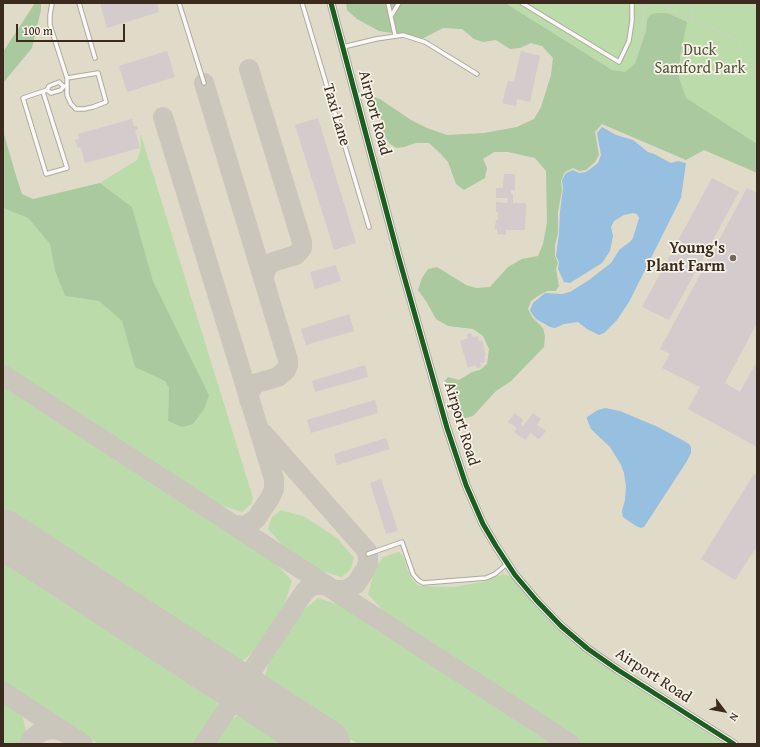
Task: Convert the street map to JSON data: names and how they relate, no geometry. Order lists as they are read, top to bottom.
{
  "streets": {
    "street": ["Airport Road"],
    "lane": ["Taxi Lane"]
  },
  "parks": ["Duck Samford Park"],
  "places": ["Young's Plant Farm"],
  "scale_bar": "100 m",
  "north": "bottom right"
}
